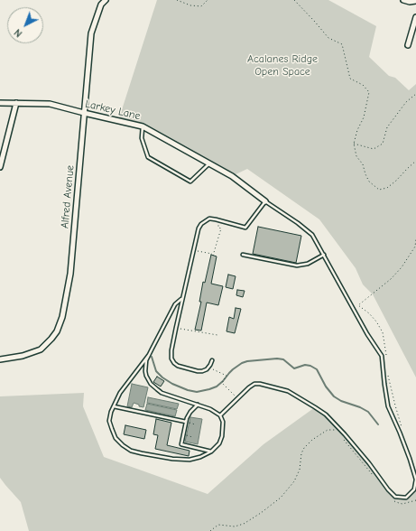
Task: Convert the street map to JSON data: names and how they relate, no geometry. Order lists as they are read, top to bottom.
{
  "streets": {
    "street": ["Larkey Lane", "Alfred Avenue"]
  },
  "crossings": [
    ["Larkey Lane", "Alfred Avenue"]
  ],
  "parks": ["Acalanes Ridge Open Space"],
  "north": "bottom left"
}
